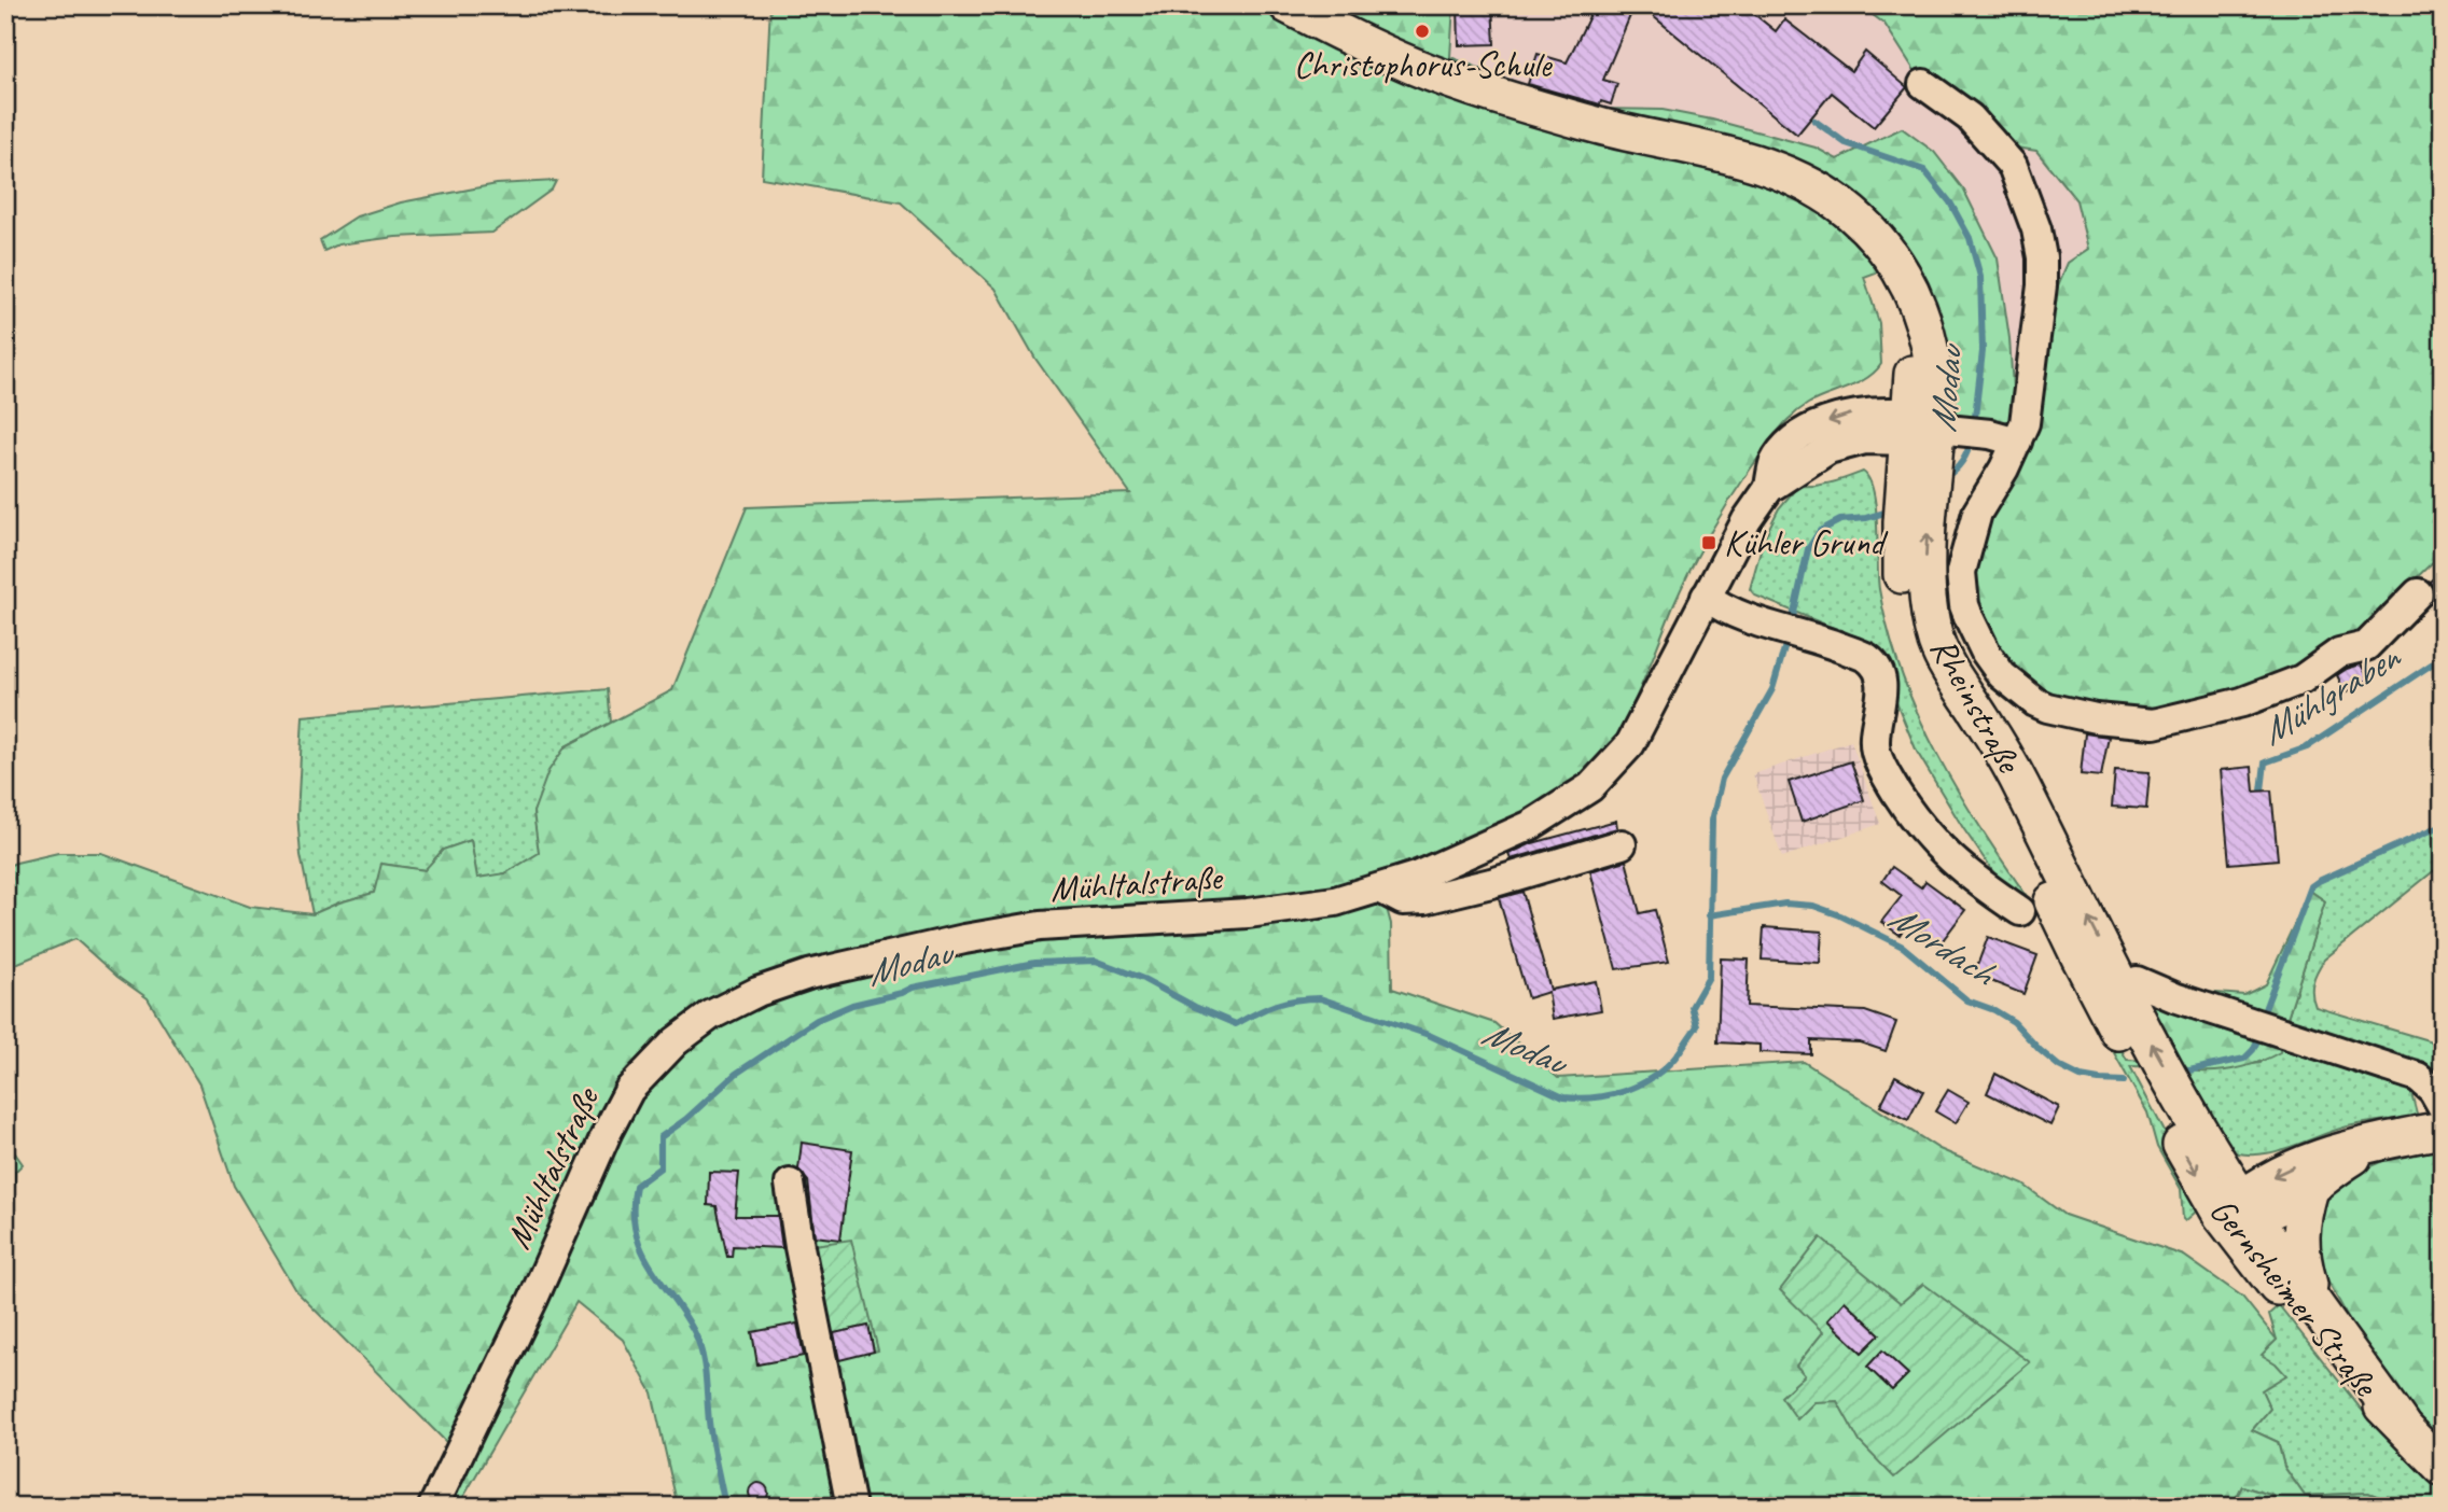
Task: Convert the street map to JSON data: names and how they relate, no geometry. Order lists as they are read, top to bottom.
{
  "streets": {
    "main road": ["Rheinstraße", "Gernsheimer Straße"],
    "street": ["Mühltalstraße"]
  },
  "crossings": [
    ["Rheinstraße", "Mühltalstraße"],
    ["Rheinstraße", "Gernsheimer Straße"]
  ],
  "water": ["Modau", "Mühlgraben", "Mordach"],
  "places": {
    "other": ["Christophorus-Schule"],
    "transit": ["Kühler Grund"]
  }
}
